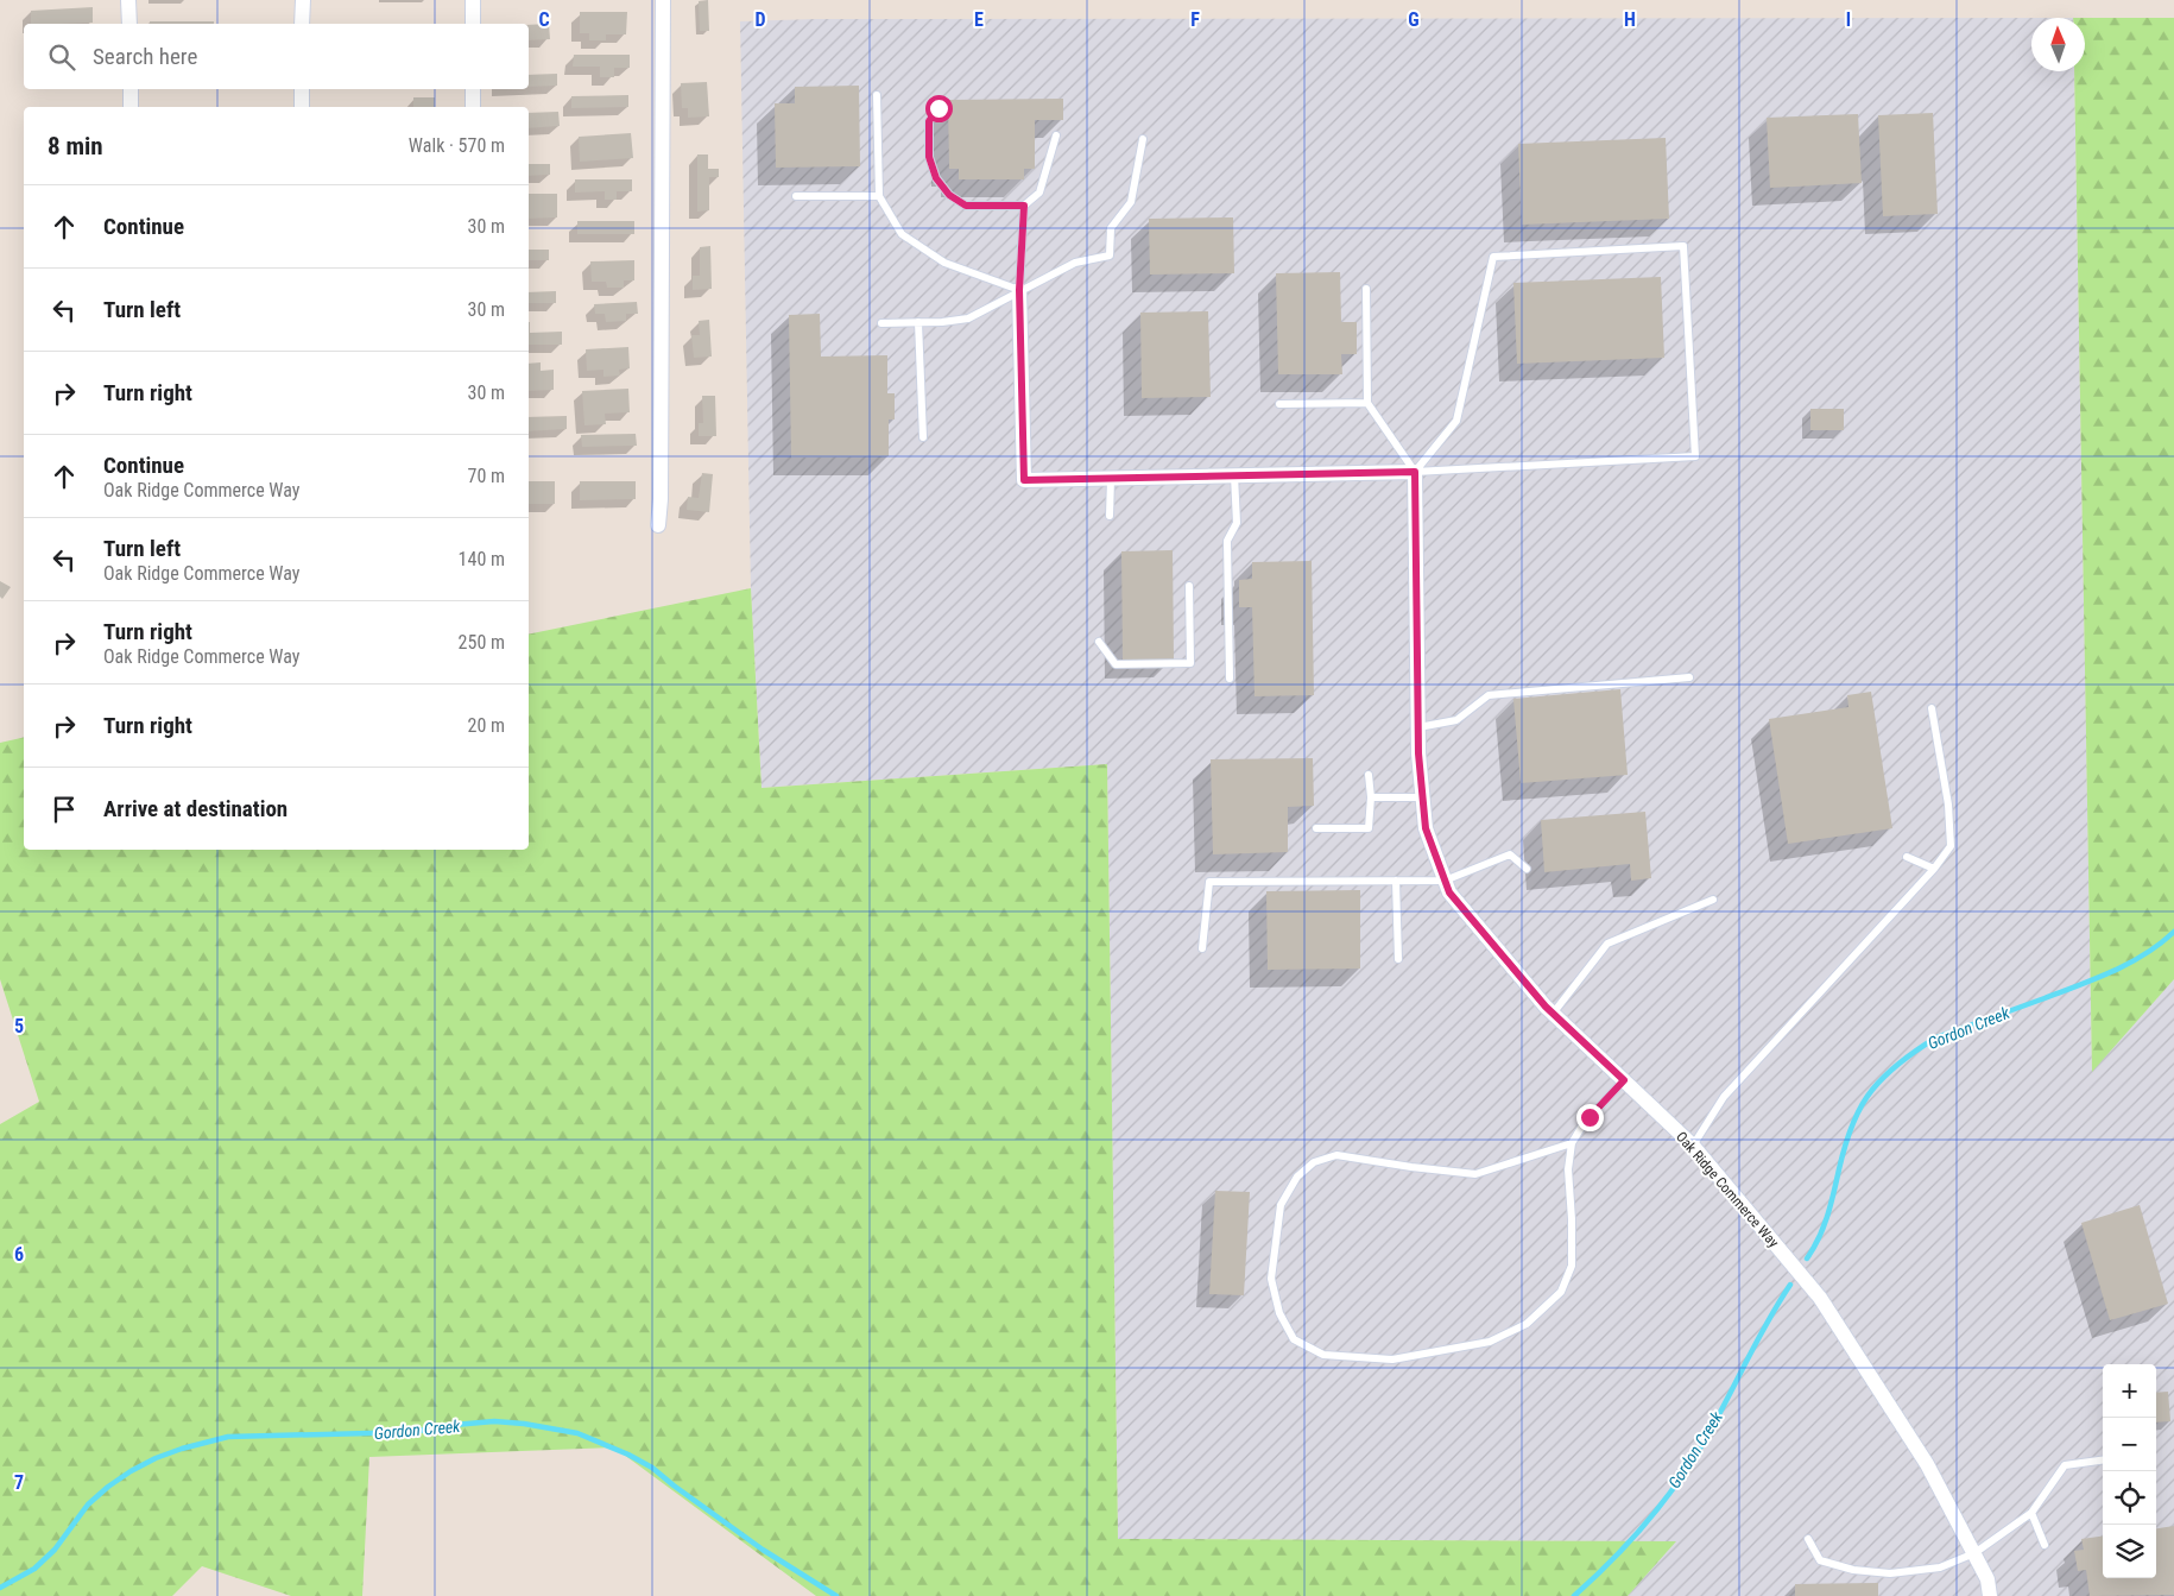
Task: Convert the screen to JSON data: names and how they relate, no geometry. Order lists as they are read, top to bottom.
{
  "streets": {
    "street": ["Oak Ridge Commerce Way"]
  },
  "water": ["Gordon Creek"],
  "north": "top",
  "page": {
    "search": "Search here",
    "heading": ["8 min", "Walk · 570 m"],
    "list": [
      ["Continue", "30 m"],
      ["Turn left", "30 m"],
      ["Turn right", "30 m"],
      ["Continue", "Oak Ridge Commerce Way", "70 m"],
      ["Turn left", "Oak Ridge Commerce Way", "140 m"],
      ["Turn right", "Oak Ridge Commerce Way", "250 m"],
      ["Turn right", "20 m"],
      "Arrive at destination"
    ],
    "map_buttons": ["+", "−"]
  },
  "grid": {
    "columns": [
      "C",
      "D",
      "E",
      "F",
      "G",
      "H",
      "I"
    ],
    "rows": ["5", "6", "7"]
  }
}
